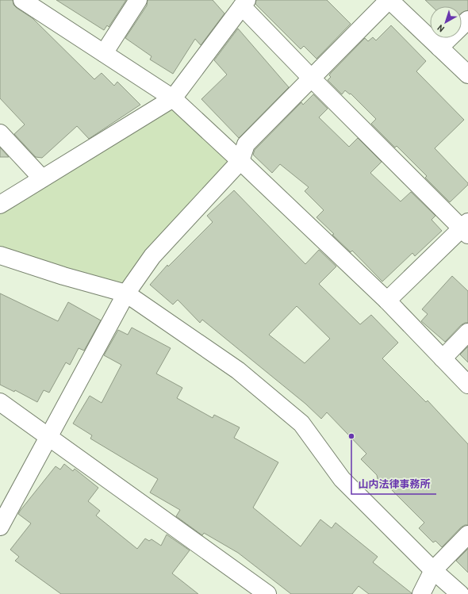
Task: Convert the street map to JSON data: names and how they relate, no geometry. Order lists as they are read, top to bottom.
{
  "places": ["山内法律事務所"],
  "north": "bottom left"
}
